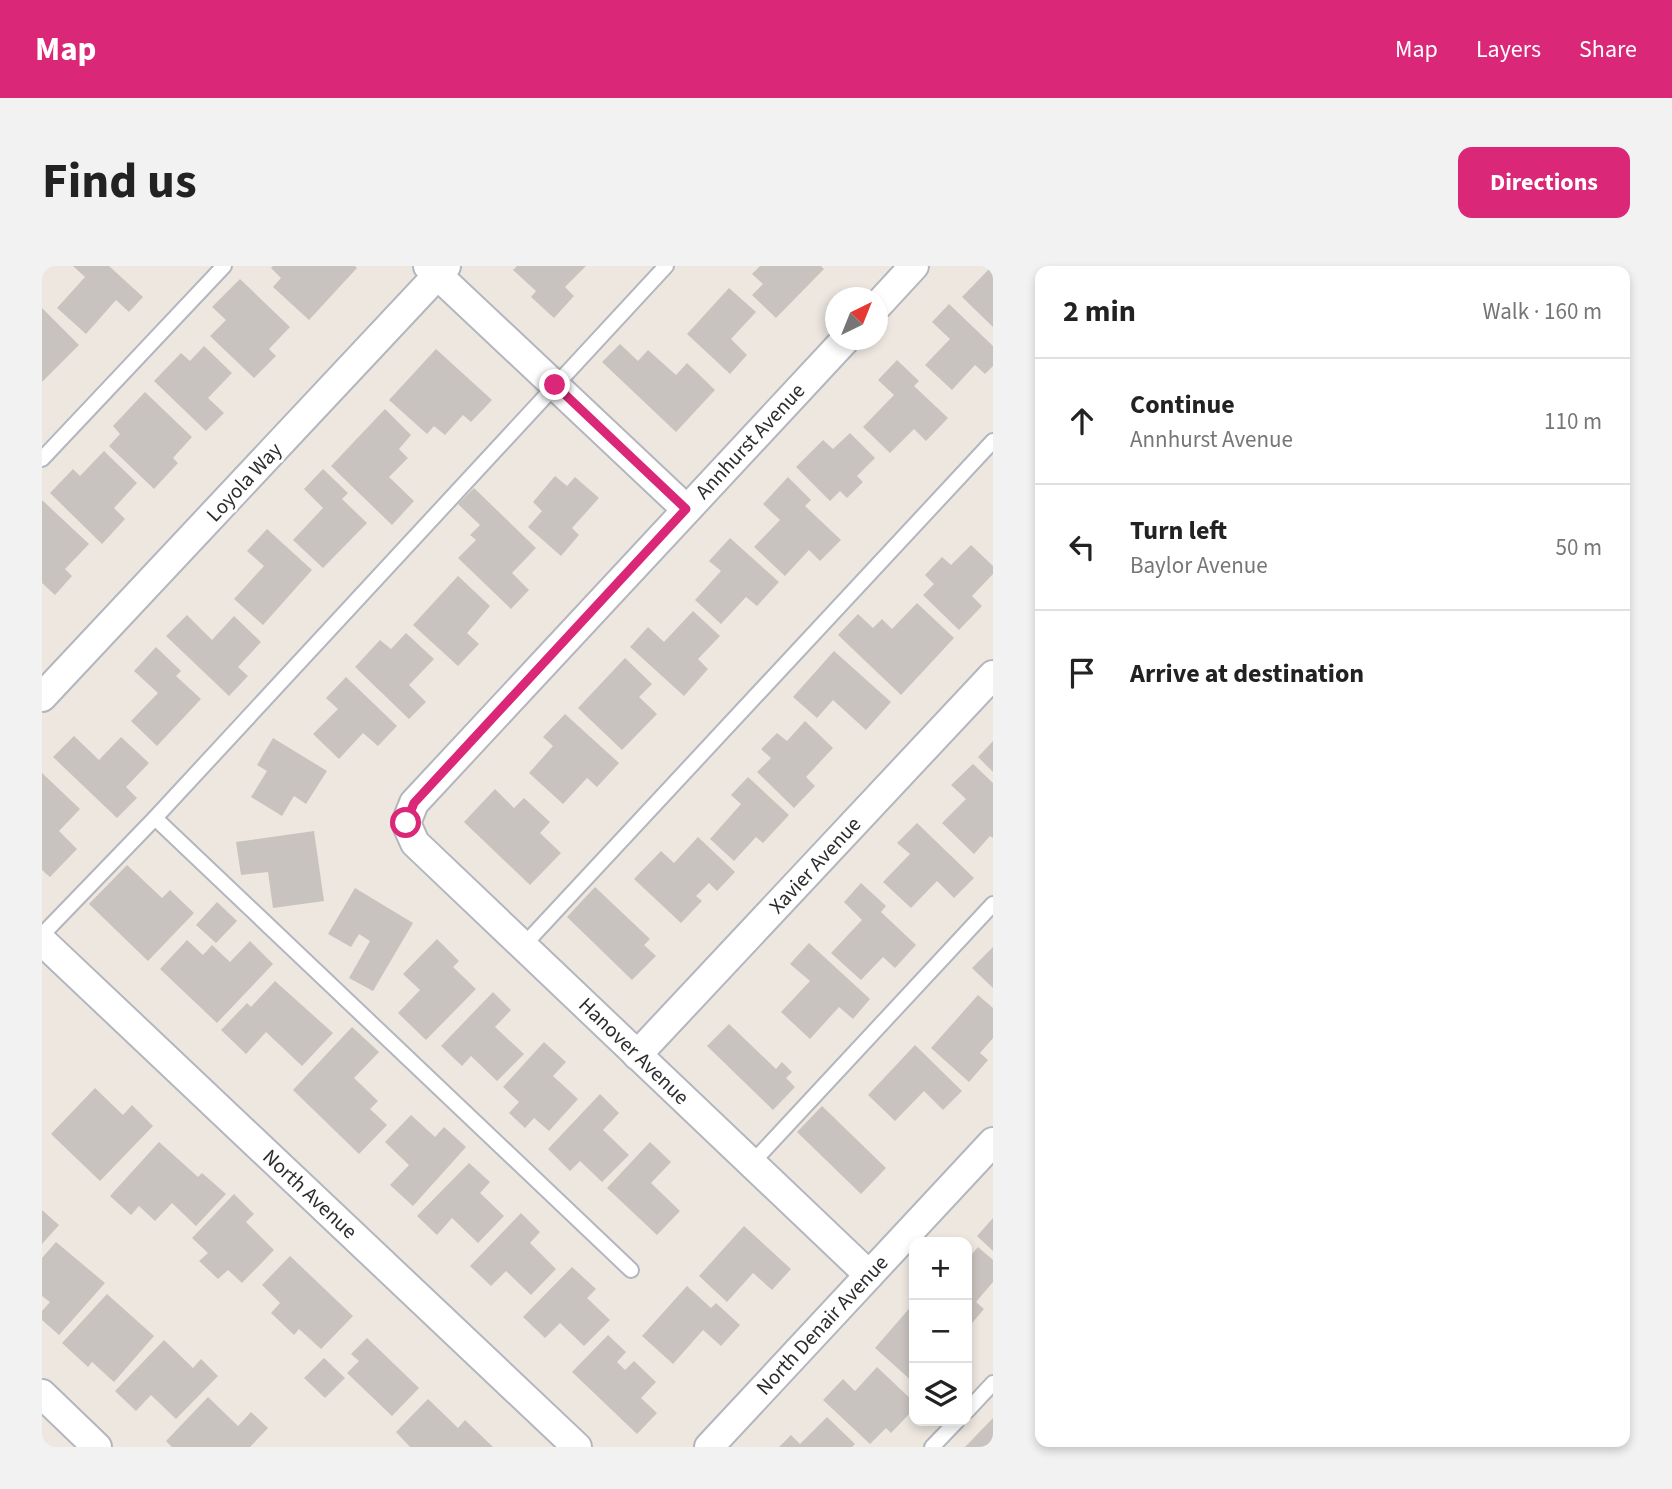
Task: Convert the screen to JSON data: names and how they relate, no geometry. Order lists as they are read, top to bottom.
{
  "streets": {
    "street": [
      "Annhurst Avenue",
      "Loyola Way",
      "Xavier Avenue",
      "Hanover Avenue",
      "North Avenue",
      "North Denair Avenue"
    ]
  },
  "crossings": [
    ["Annhurst Avenue", "Hanover Avenue"],
    ["Xavier Avenue", "Hanover Avenue"],
    ["Hanover Avenue", "North Denair Avenue"]
  ],
  "north": "top right",
  "page": {
    "header": "Map",
    "nav": ["Map", "Layers", "Share"],
    "title": "Find us",
    "buttons": "Directions",
    "heading": ["2 min", "Walk · 160 m"],
    "list": [
      ["Continue", "Annhurst Avenue", "110 m"],
      ["Turn left", "Baylor Avenue", "50 m"],
      "Arrive at destination"
    ],
    "map_buttons": ["+", "−"]
  }
}
